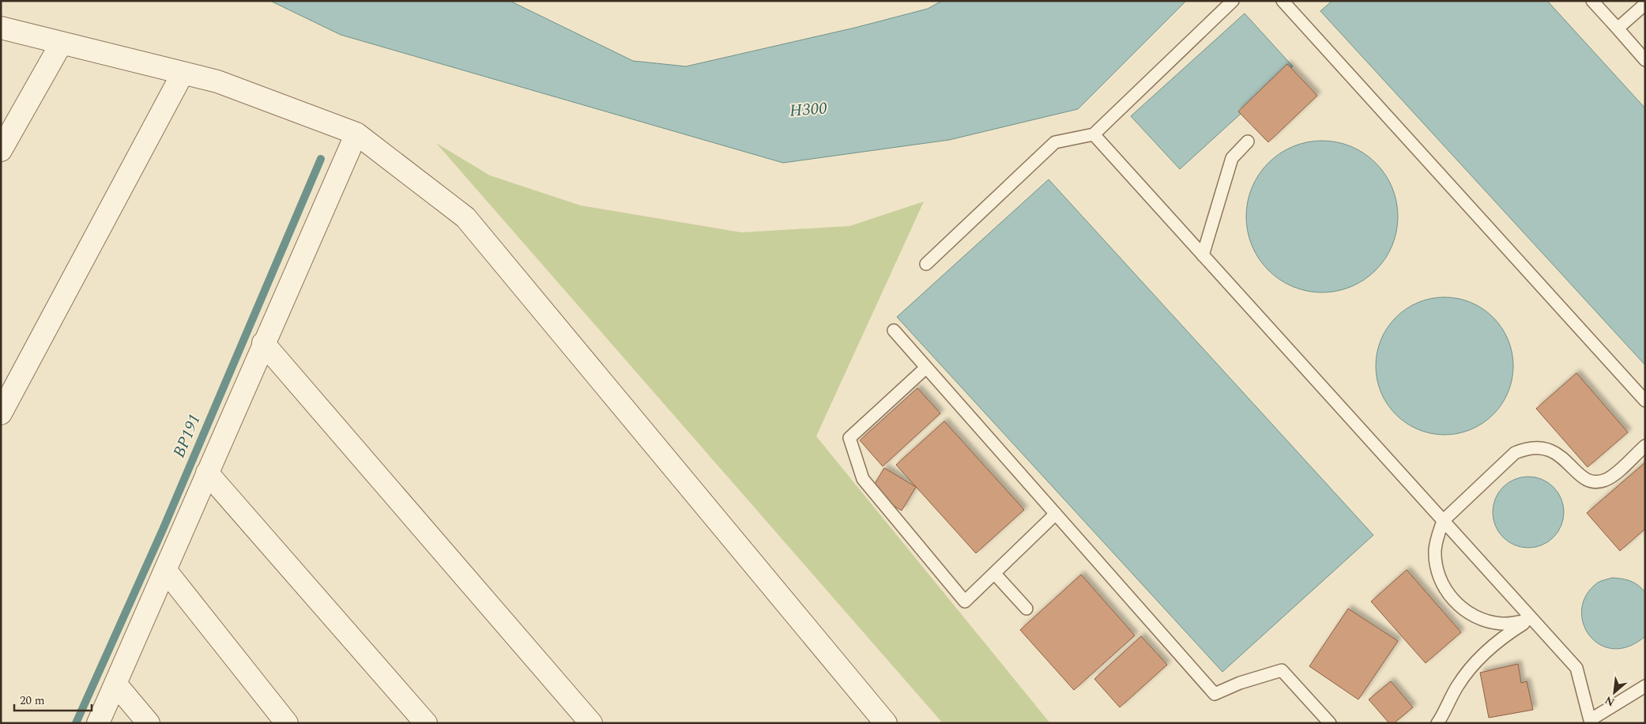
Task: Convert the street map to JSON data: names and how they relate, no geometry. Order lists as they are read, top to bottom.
{
  "water": ["H300", "BP191"],
  "scale_bar": "20 m",
  "north": "bottom left"
}
